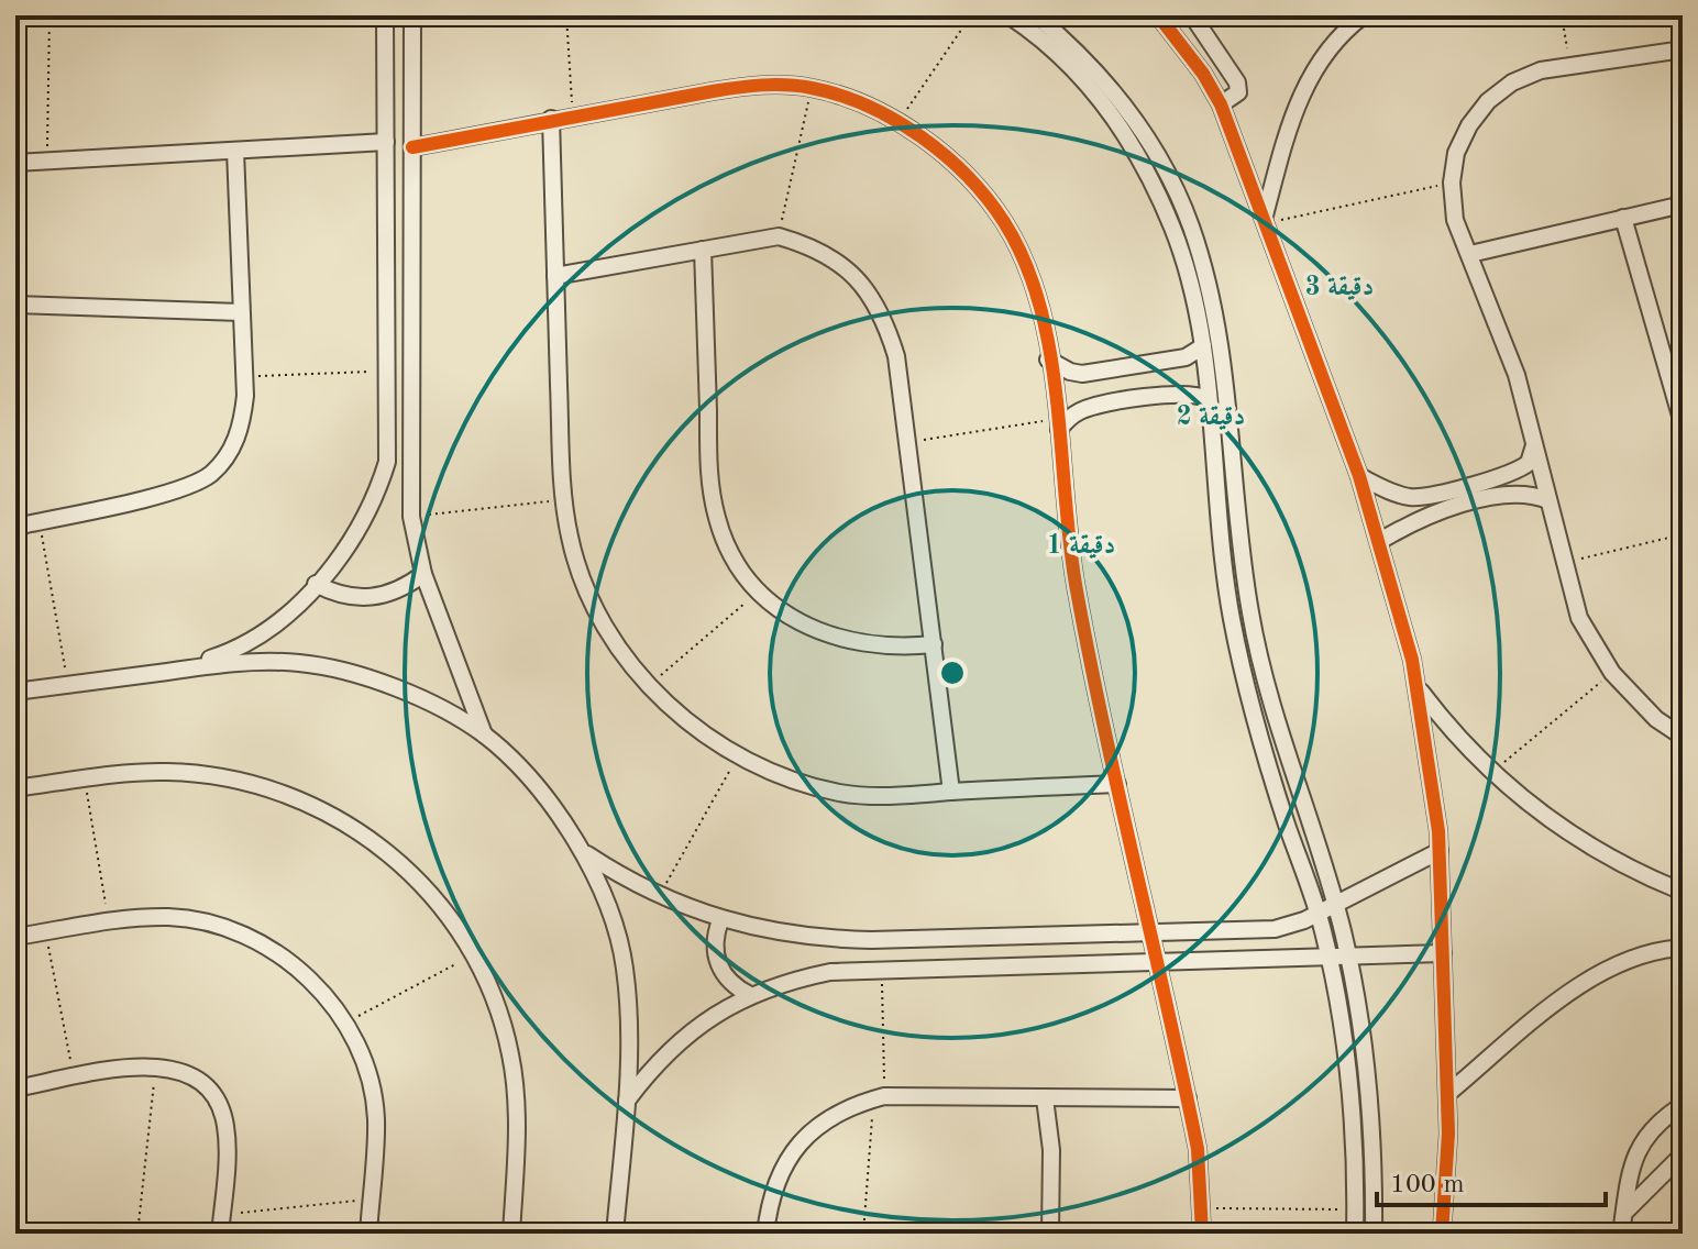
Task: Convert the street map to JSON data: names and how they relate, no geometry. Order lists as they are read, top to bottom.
{
  "scale_bar": "100 m",
  "rings": ["3 دقيقة", "2 دقيقة", "1 دقيقة"]
}
